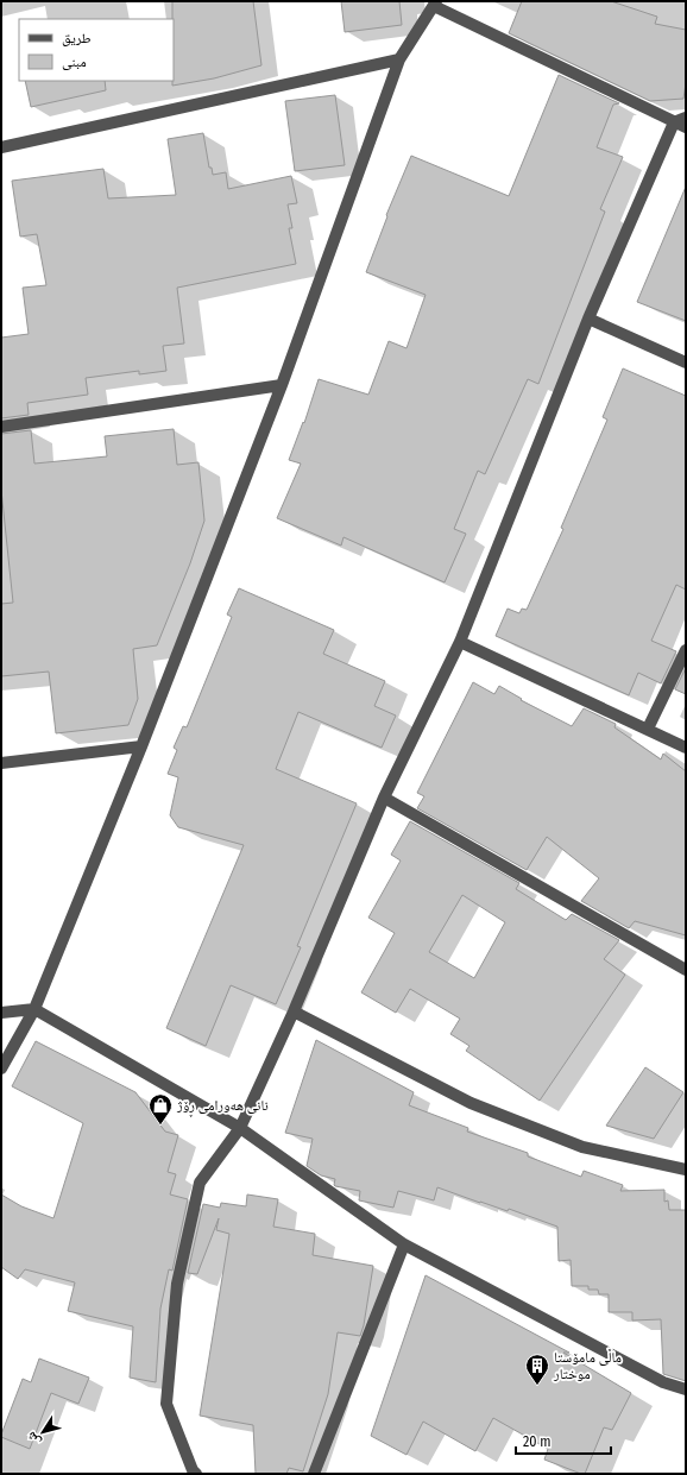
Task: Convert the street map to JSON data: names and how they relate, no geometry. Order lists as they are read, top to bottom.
{
  "places": {
    "shop": ["نانی هەورامی ڕۆژ"],
    "building": ["ماڵى مامۆستا موختار"]
  },
  "legend": ["طريق", "مبنى"],
  "scale_bar": "20 m",
  "north": "bottom left"
}
